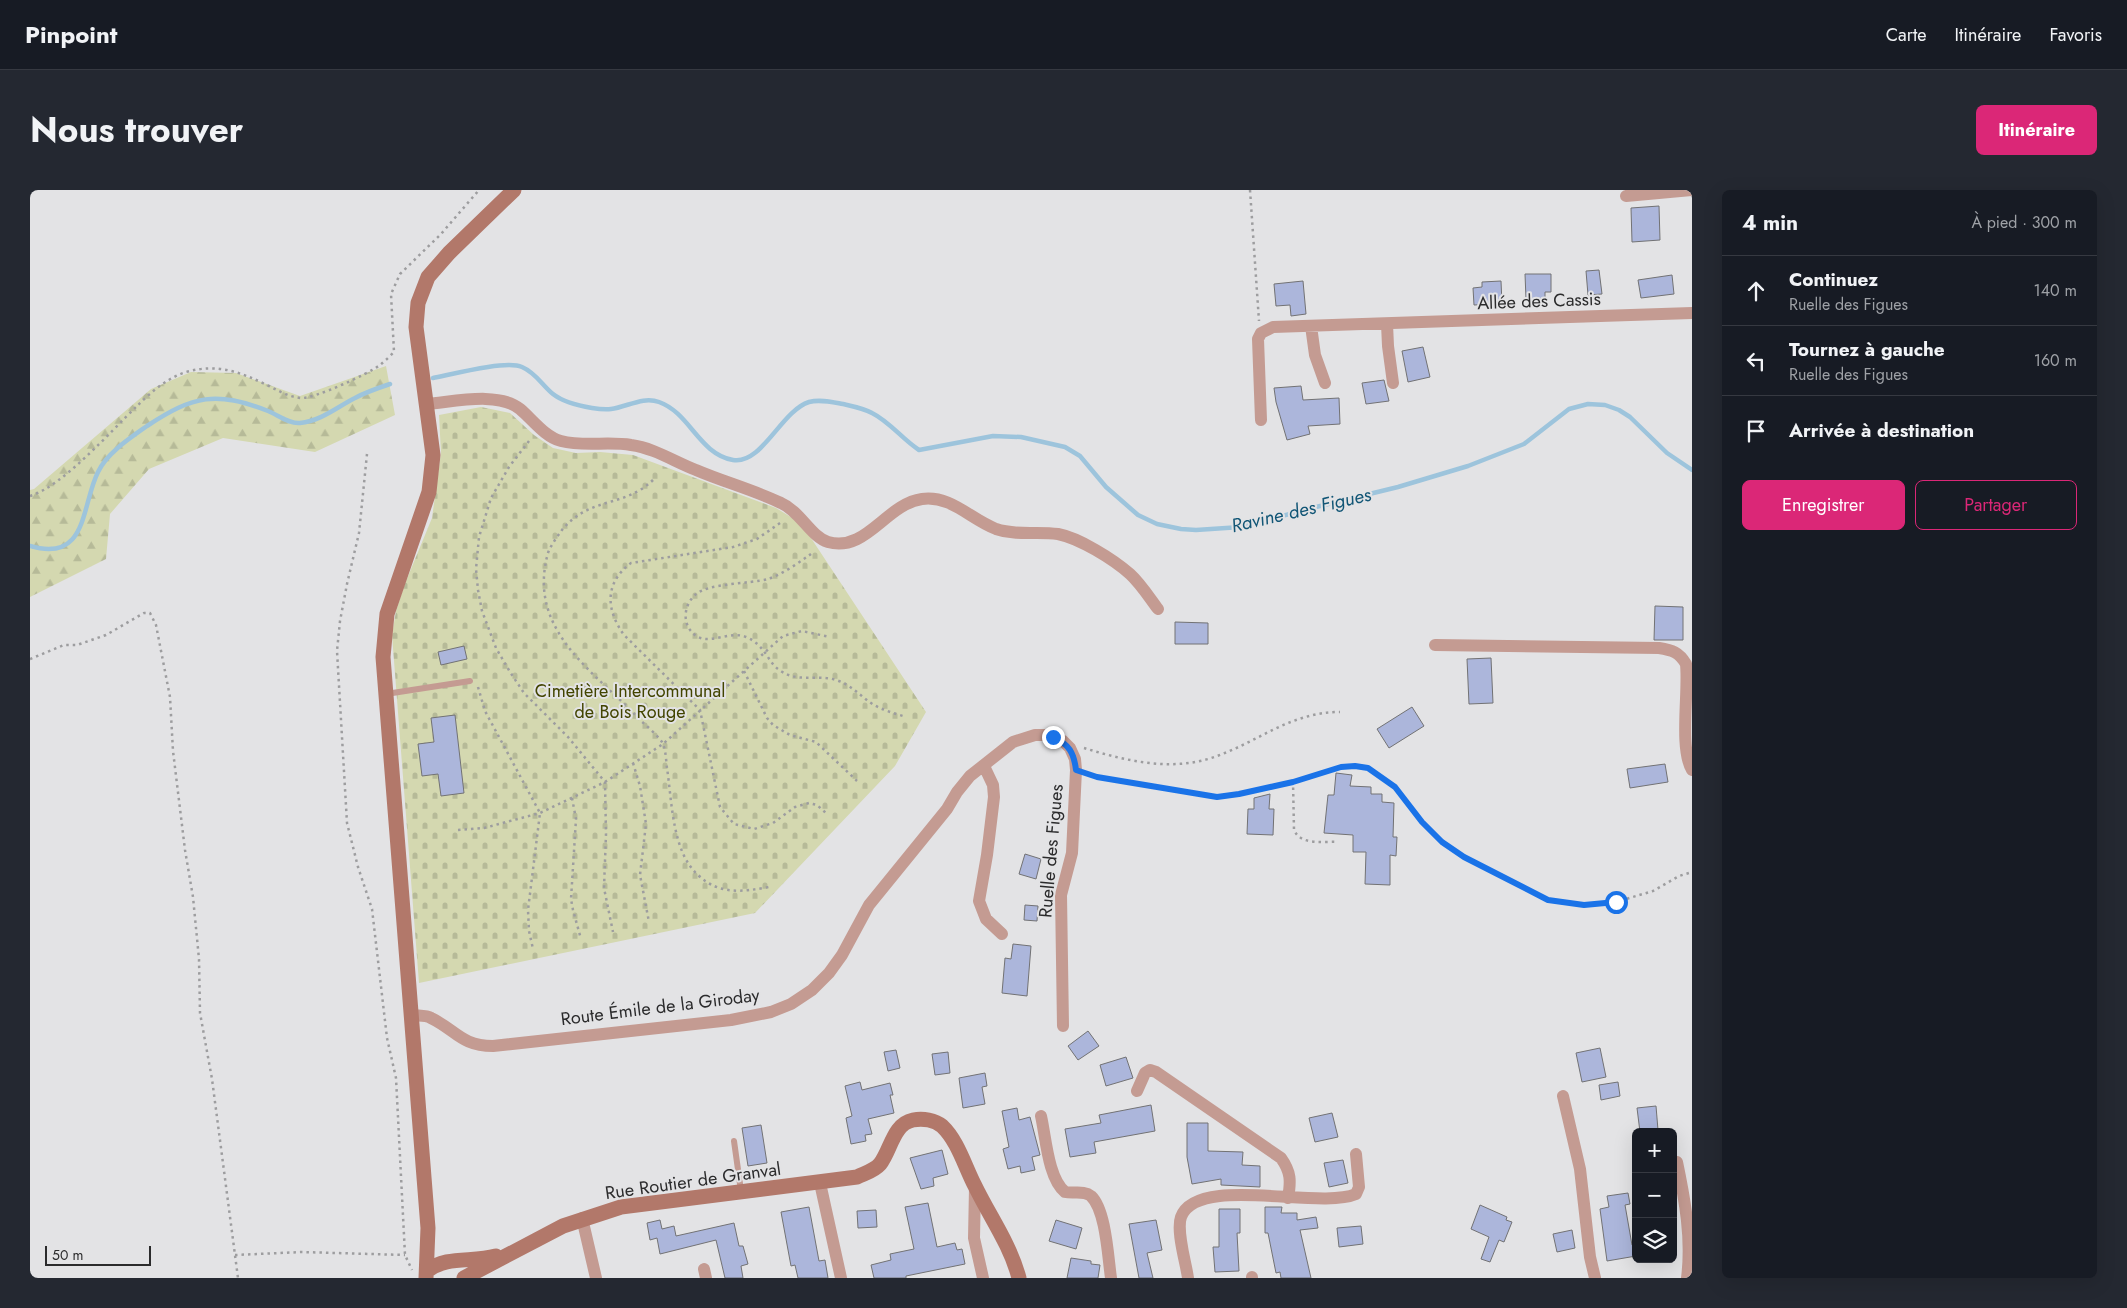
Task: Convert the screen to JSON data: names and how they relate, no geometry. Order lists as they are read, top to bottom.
{
  "streets": {
    "main road": ["Rue Routier de Granval"],
    "street": ["Allée des Cassis", "Ruelle des Figues", "Route Émile de la Giroday"]
  },
  "water": ["Ravine des Figues"],
  "parks": ["Cimetière Intercommunal de Bois Rouge"],
  "scale_bar": "50 m",
  "page": {
    "header": "Pinpoint",
    "nav": ["Carte", "Itinéraire", "Favoris"],
    "title": "Nous trouver",
    "buttons": [
      "Itinéraire",
      ["Enregistrer", "Partager"]
    ],
    "heading": ["4 min", "À pied · 300 m"],
    "list": [
      ["Continuez", "Ruelle des Figues", "140 m"],
      ["Tournez à gauche", "Ruelle des Figues", "160 m"],
      "Arrivée à destination"
    ],
    "map_buttons": ["+", "−"],
    "scale": "50 m"
  }
}
